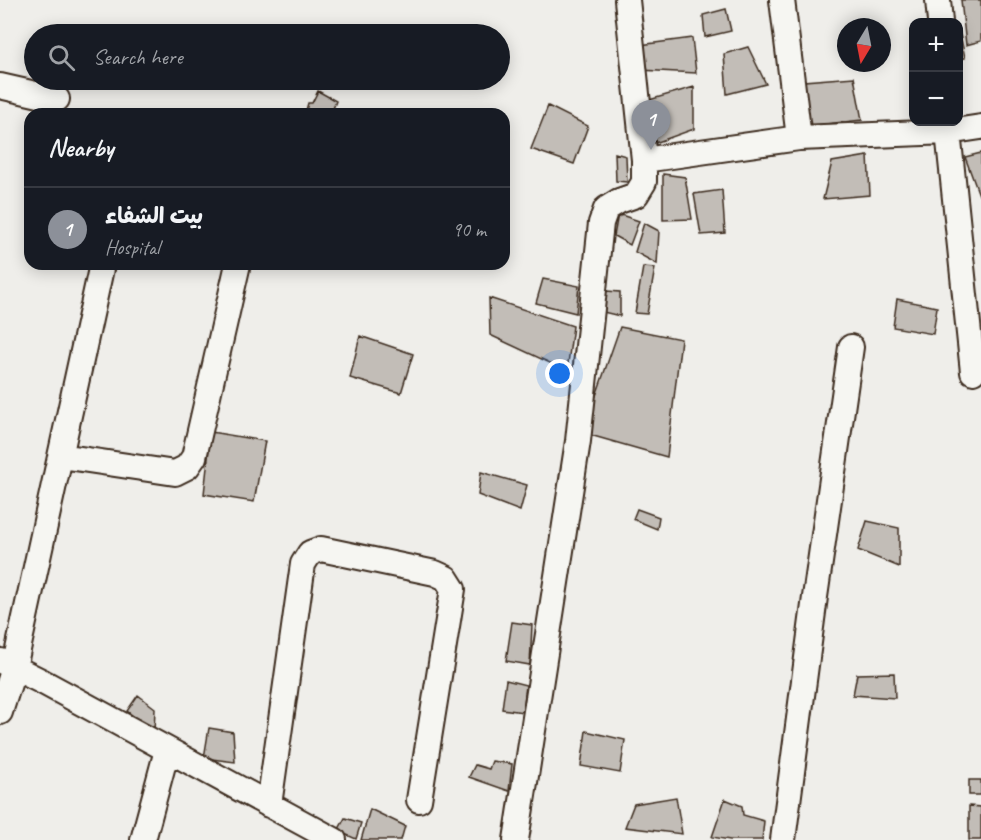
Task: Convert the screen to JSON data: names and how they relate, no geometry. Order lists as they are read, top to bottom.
{
  "north": "bottom",
  "page": {
    "map_buttons": ["+", "−"],
    "search": "Search here",
    "pins": "1",
    "heading": "Nearby",
    "list": [
      {
        "mark": "1",
        "name": "بيت الشفاء",
        "note": "Hospital",
        "value": "90 m"
      }
    ]
  }
}
